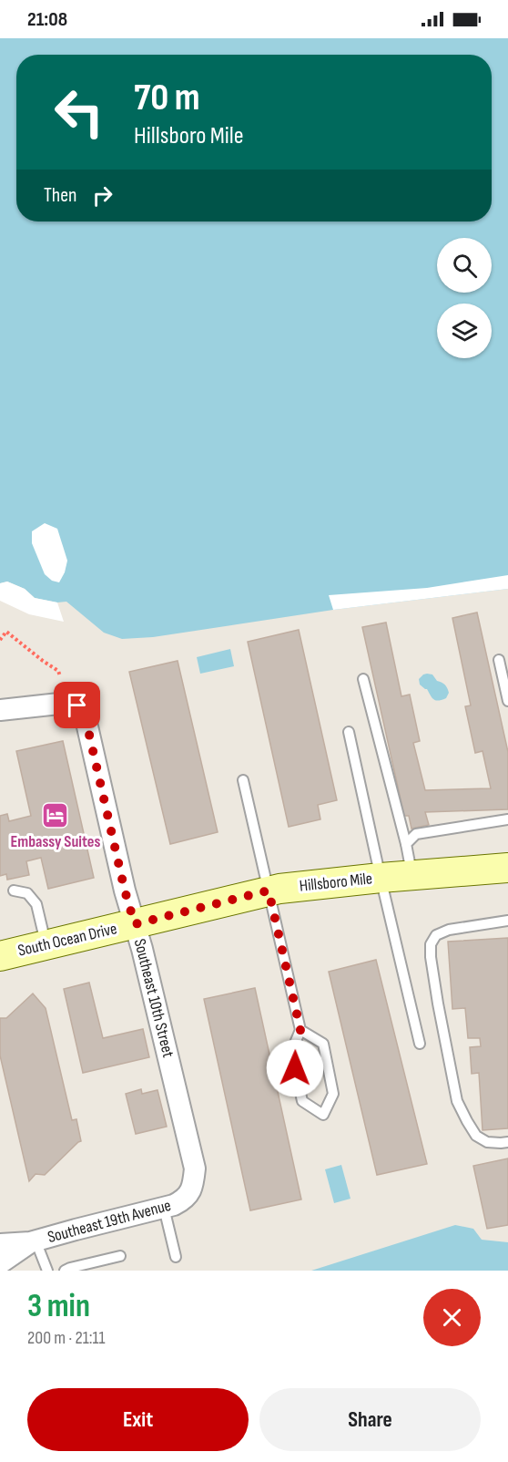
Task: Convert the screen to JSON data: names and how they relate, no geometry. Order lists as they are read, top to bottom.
{
  "streets": {
    "main road": ["Hillsboro Mile", "South Ocean Drive"],
    "street": ["Southeast 10th Street", "Southeast 19th Avenue"]
  },
  "crossings": [
    ["Hillsboro Mile", "South Ocean Drive"],
    ["Hillsboro Mile", "Southeast 10th Street"],
    ["South Ocean Drive", "Southeast 10th Street"],
    ["Southeast 10th Street", "Southeast 19th Avenue"]
  ],
  "places": {
    "hotel": ["Embassy Suites"]
  },
  "page": {
    "status": "21:08",
    "turn": ["70 m", "Hillsboro Mile"],
    "then": "Then",
    "heading": ["3 min", "200 m · 21:11"],
    "buttons": ["Exit", "Share"]
  }
}
